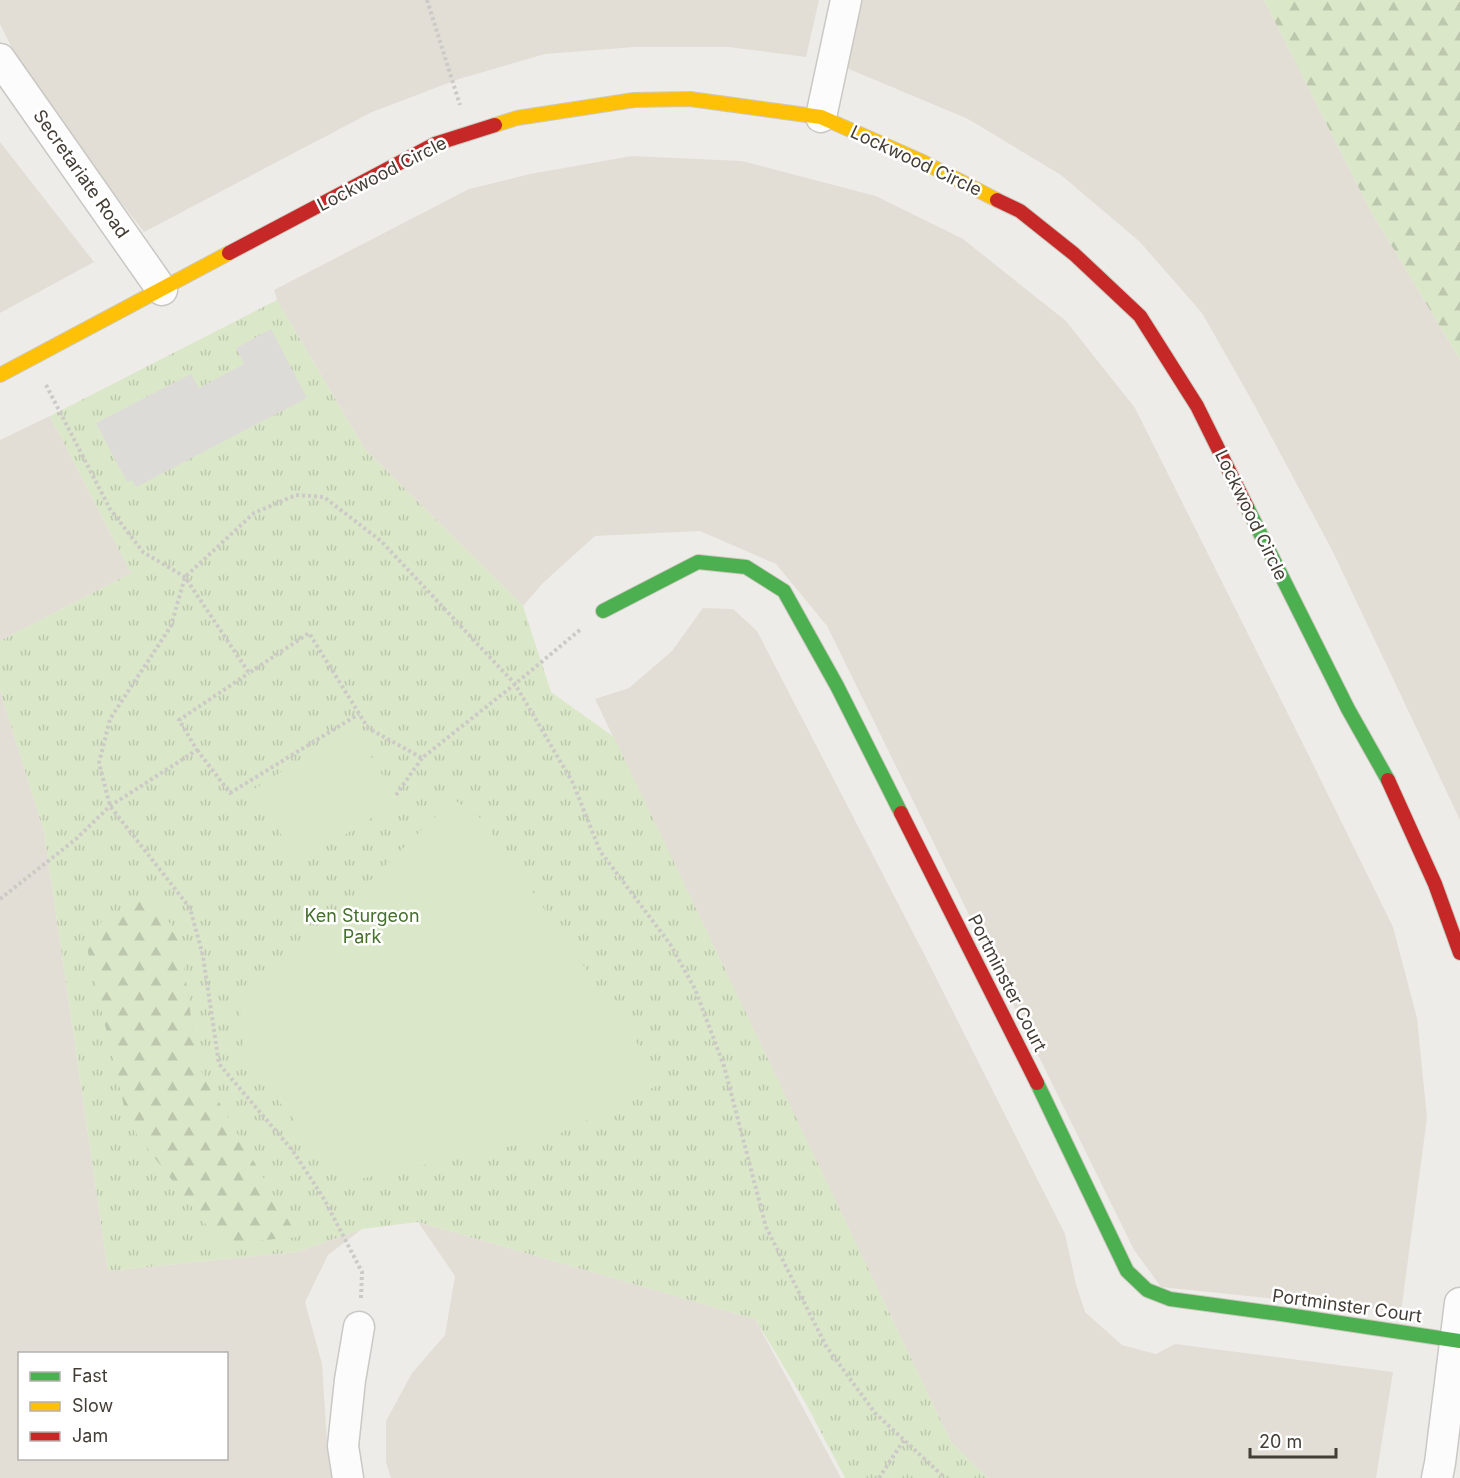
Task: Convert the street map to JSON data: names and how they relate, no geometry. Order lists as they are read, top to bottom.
{
  "streets": {
    "street": ["Lockwood Circle", "Secretariate Road", "Portminster Court"]
  },
  "crossings": [
    ["Lockwood Circle", "Secretariate Road"]
  ],
  "parks": ["Ken Sturgeon Park"],
  "legend": ["Fast", "Slow", "Jam"],
  "scale_bar": "20 m"
}
